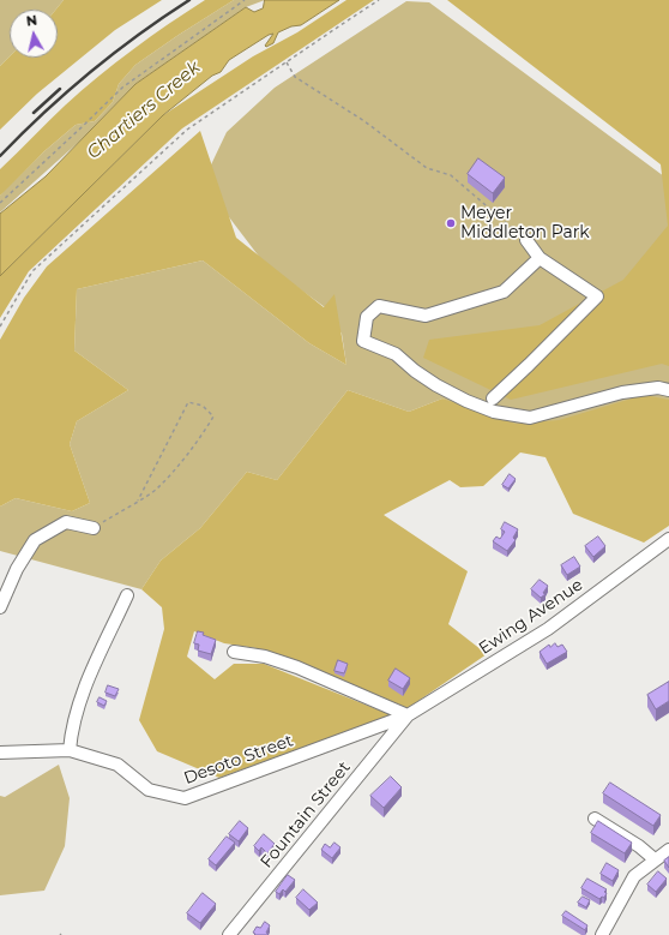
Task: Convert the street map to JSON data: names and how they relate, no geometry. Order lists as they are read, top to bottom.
{
  "streets": {
    "street": ["Ewing Avenue", "Desoto Street", "Fountain Street"]
  },
  "crossings": [
    ["Ewing Avenue", "Desoto Street"],
    ["Ewing Avenue", "Fountain Street"],
    ["Desoto Street", "Fountain Street"]
  ],
  "water": ["Chartiers Creek"],
  "places": ["Meyer Middleton Park"],
  "north": "top"
}
